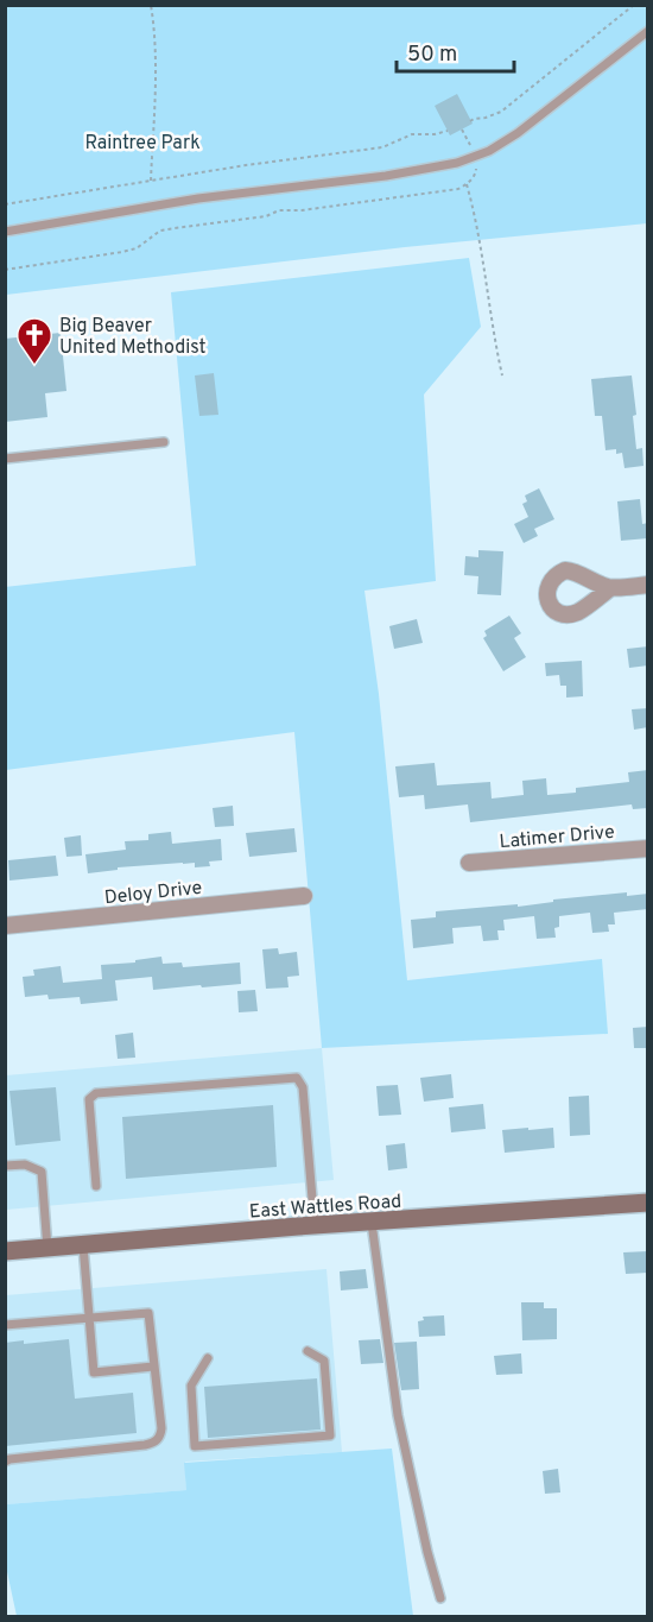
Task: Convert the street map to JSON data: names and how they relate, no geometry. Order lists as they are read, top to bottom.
{
  "streets": {
    "main road": ["East Wattles Road"],
    "street": ["Latimer Drive", "Deloy Drive"]
  },
  "parks": ["Raintree Park"],
  "places": {
    "church": ["Big Beaver United Methodist"]
  },
  "scale_bar": "50 m"
}
